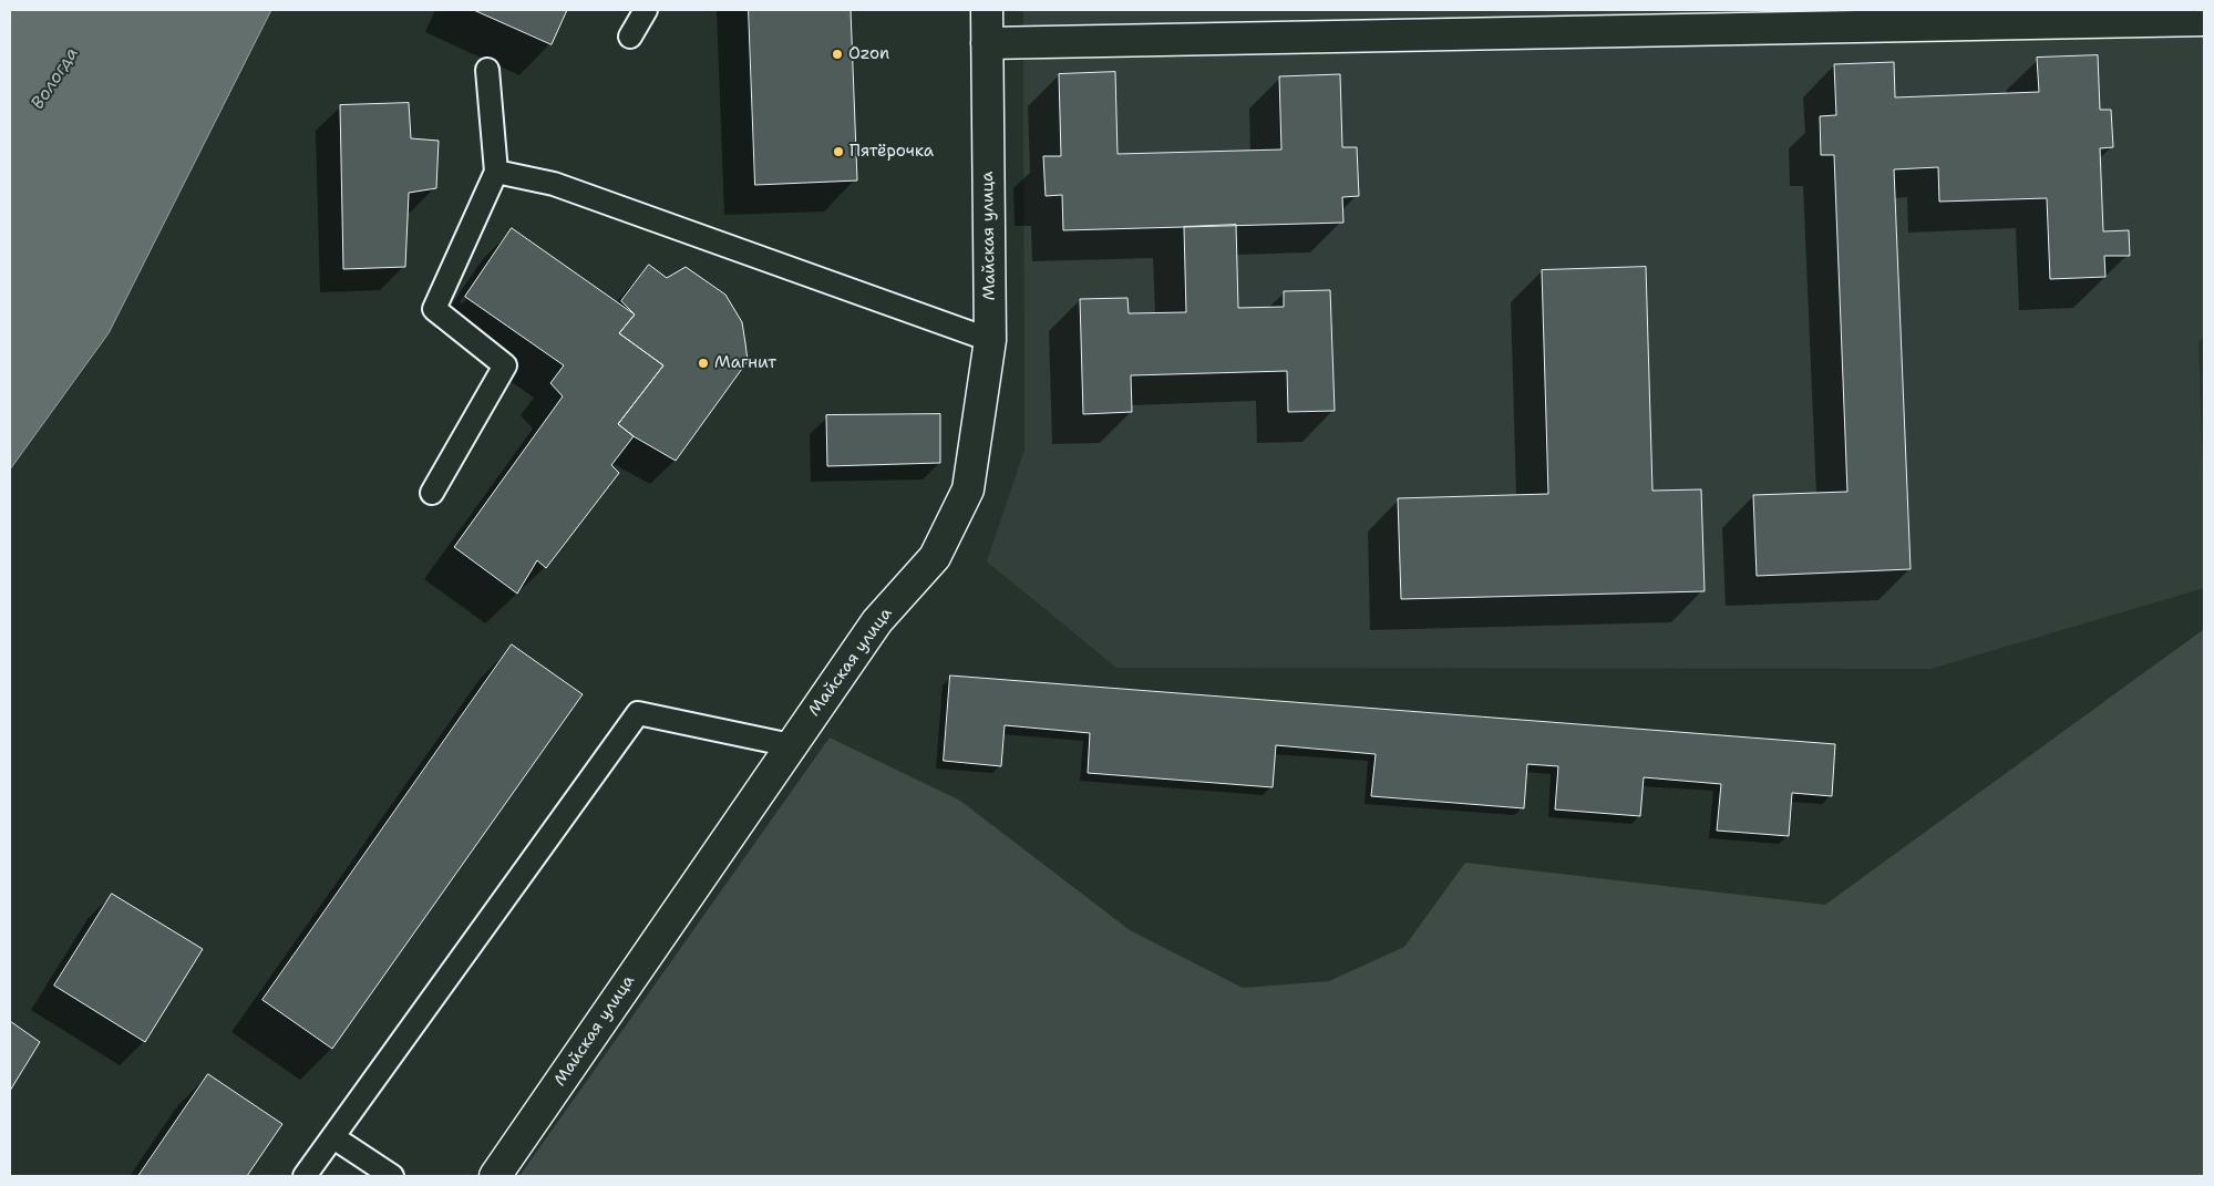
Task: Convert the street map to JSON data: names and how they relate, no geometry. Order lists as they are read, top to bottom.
{
  "streets": {
    "street": ["Майская улица"]
  },
  "water": ["Вологда"],
  "places": ["Ozon", "Пятёрочка", "Магнит"]
}
